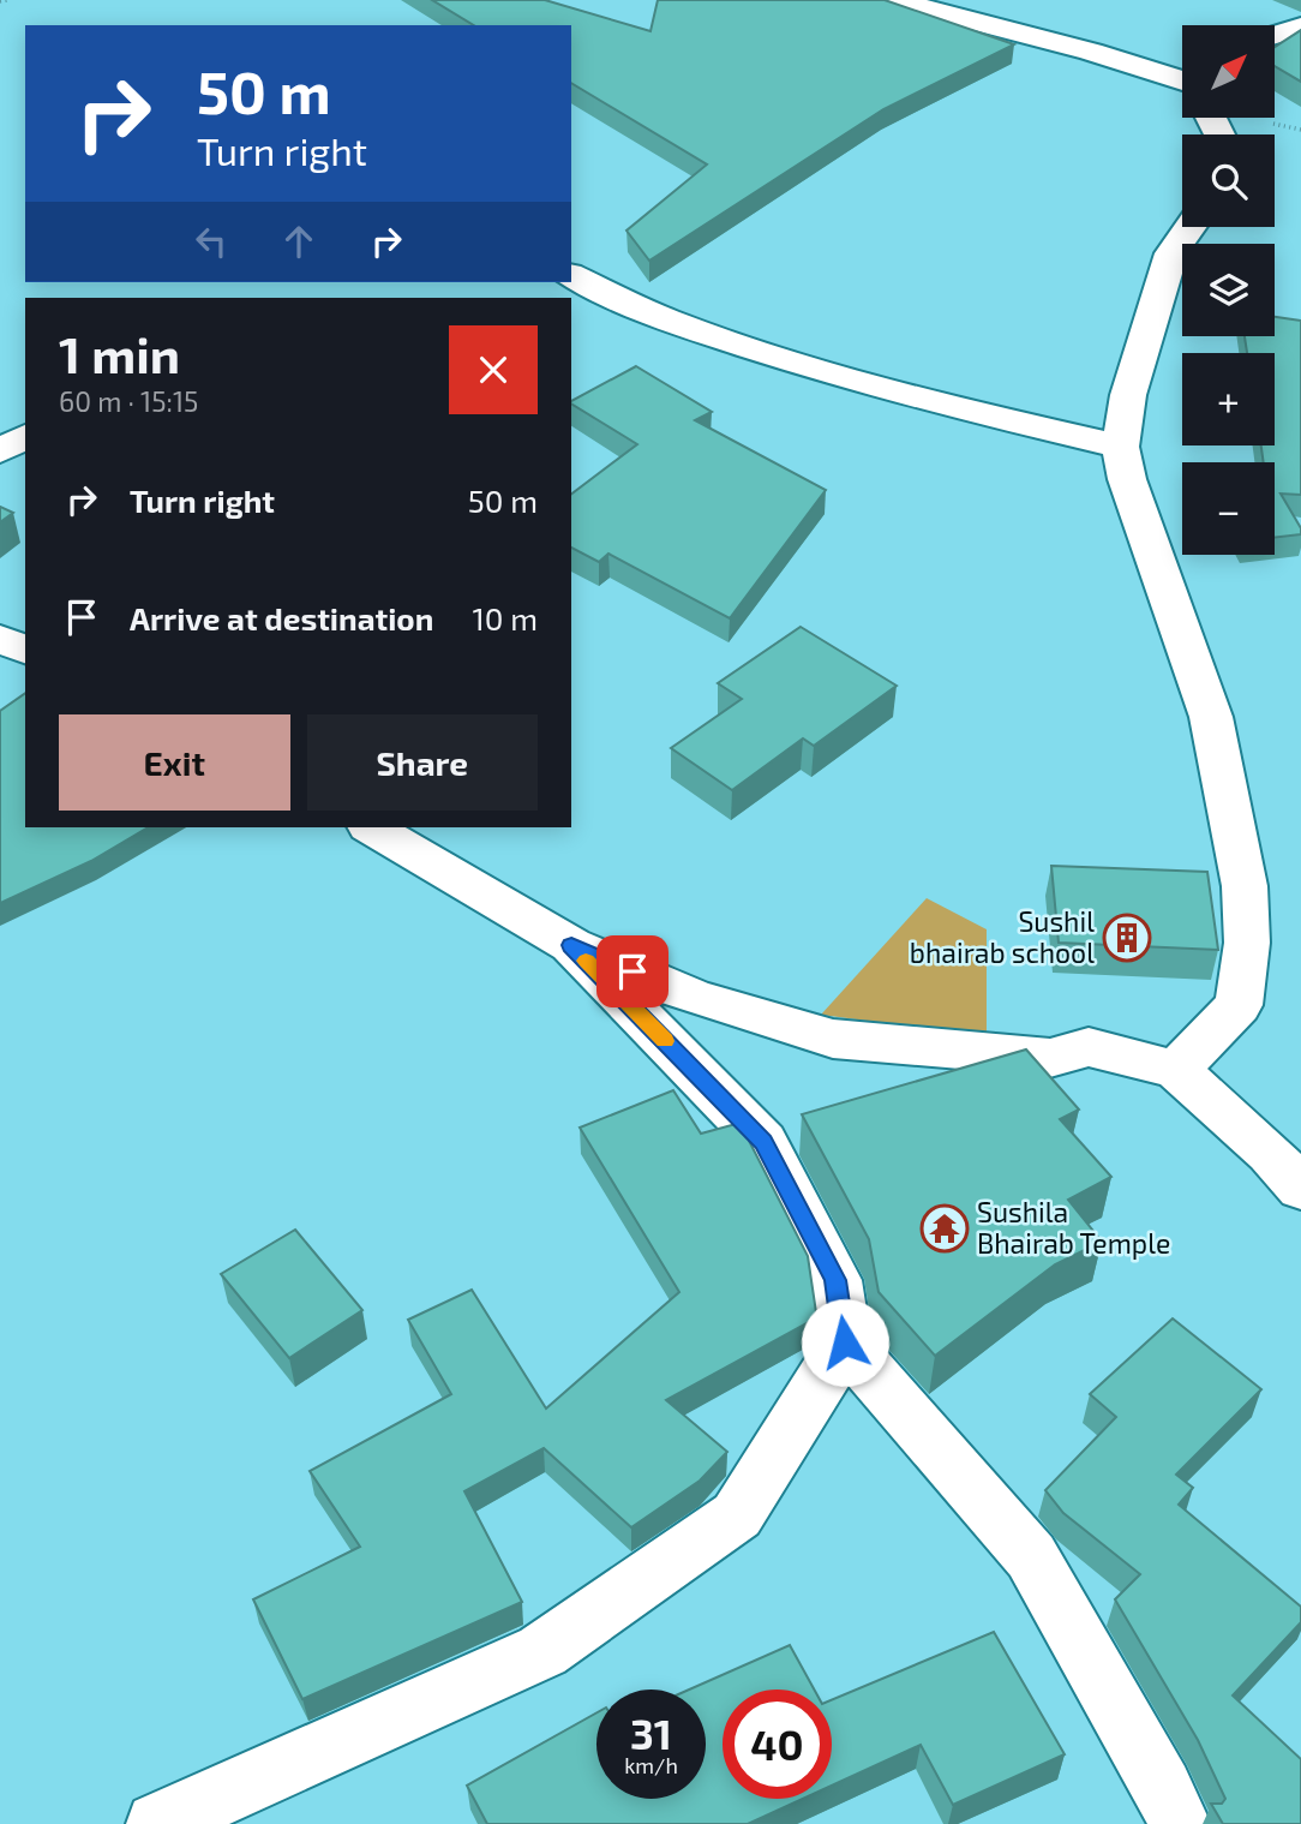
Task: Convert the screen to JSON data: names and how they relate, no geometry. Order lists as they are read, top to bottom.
{
  "places": {
    "building": ["Sushil bhairab school"],
    "temple": ["Sushila Bhairab Temple"]
  },
  "north": "top right",
  "page": {
    "map_buttons": ["+", "−"],
    "turn": ["50 m", "Turn right"],
    "heading": ["1 min", "60 m · 15:15"],
    "list": [
      {
        "name": "Turn right",
        "value": "50 m"
      },
      {
        "name": "Arrive at destination",
        "value": "10 m"
      }
    ],
    "buttons": ["Exit", "Share"],
    "speed": "31 km/h",
    "limit": "40"
  }
}
